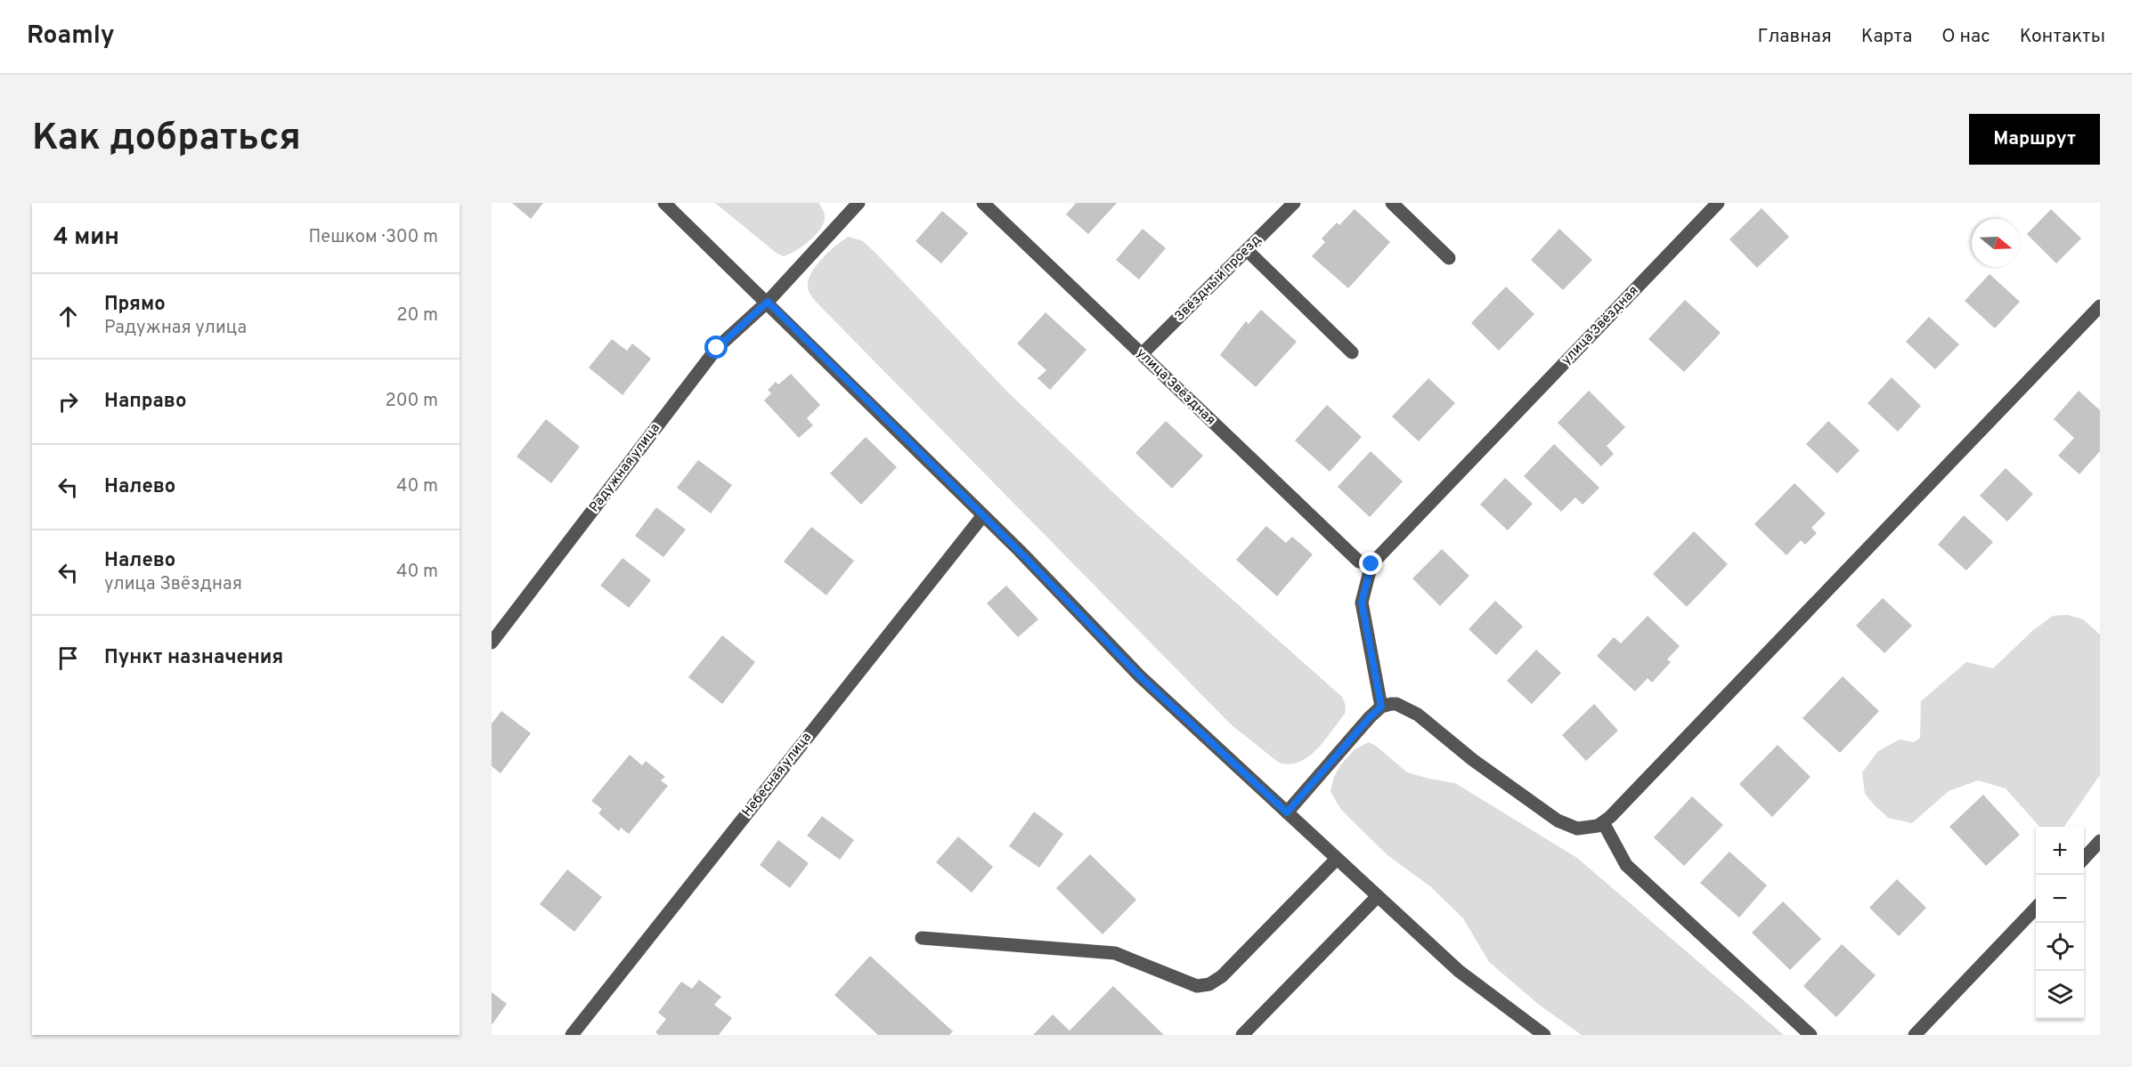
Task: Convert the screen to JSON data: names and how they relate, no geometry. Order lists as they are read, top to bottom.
{
  "streets": {
    "street": [
      "Звёздный проезд",
      "улица Звёздная",
      "Радужная улица",
      "Небесная улица"
    ]
  },
  "crossings": [
    ["Звёздный проезд", "улица Звёздная"]
  ],
  "north": "right",
  "page": {
    "header": "Roamly",
    "nav": [
      "Главная",
      "Карта",
      "О нас",
      "Контакты"
    ],
    "buttons": "Маршрут",
    "title": "Как добраться",
    "heading": ["4 мин", "Пешком · 300 m"],
    "list": [
      ["Прямо", "Радужная улица", "20 m"],
      ["Направо", "200 m"],
      ["Налево", "40 m"],
      ["Налево", "улица Звёздная", "40 m"],
      "Пункт назначения"
    ],
    "map_buttons": ["+", "−"]
  }
}
